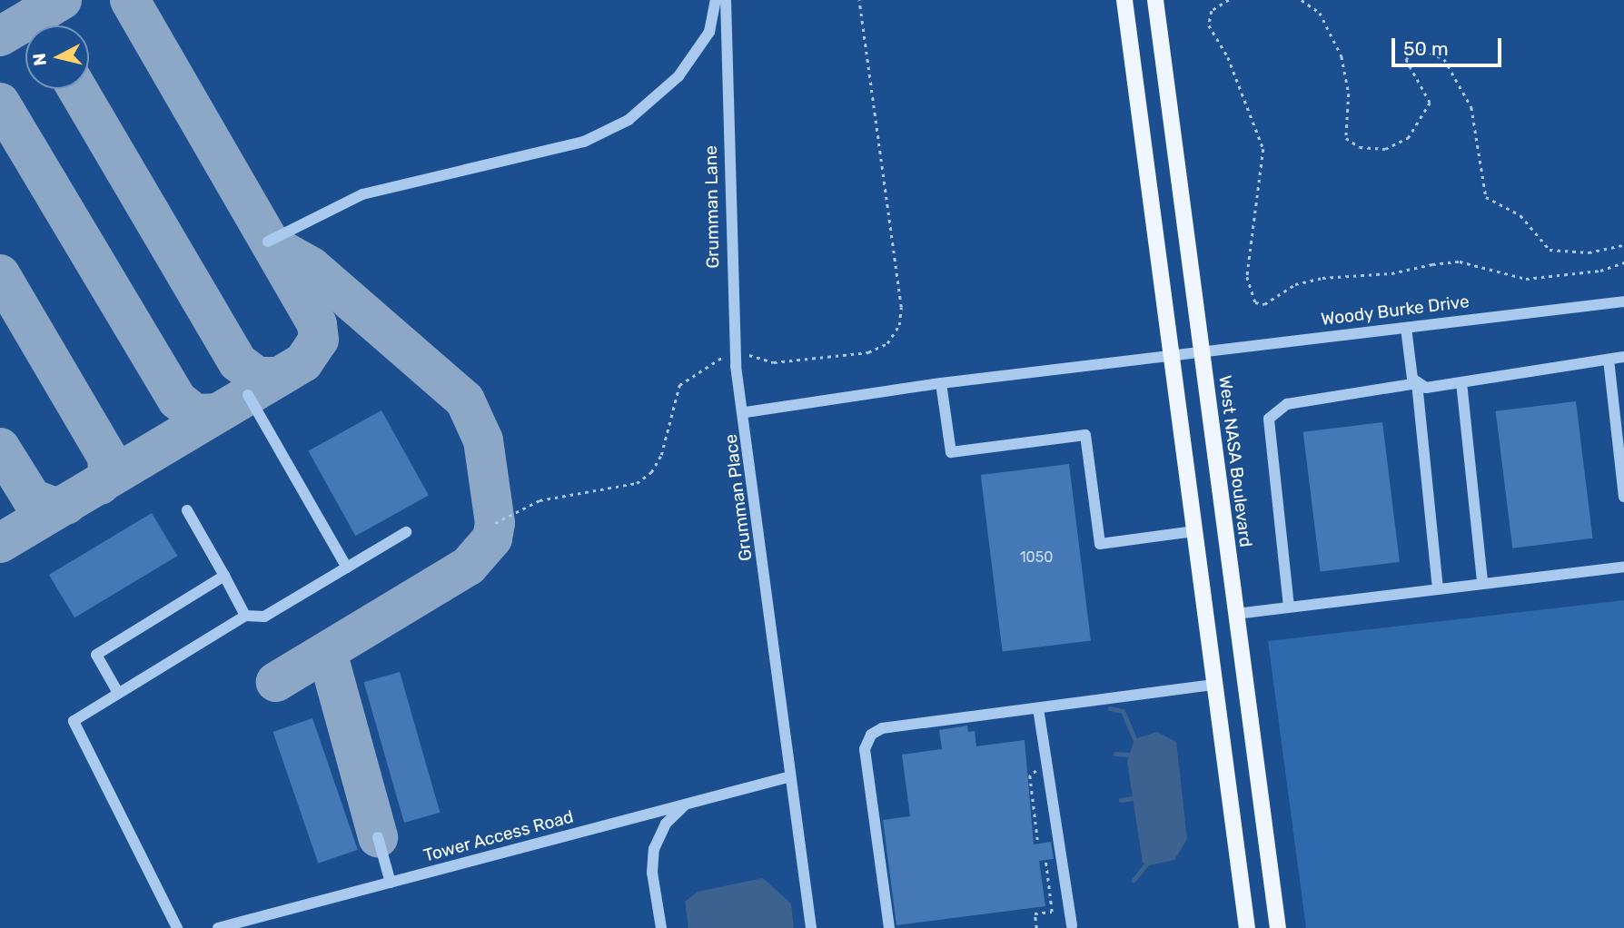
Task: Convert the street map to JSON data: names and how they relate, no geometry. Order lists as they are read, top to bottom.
{
  "streets": {
    "main road": ["West NASA Boulevard"],
    "street": [
      "Grumman Lane",
      "Woody Burke Drive",
      "Grumman Place",
      "Tower Access Road"
    ]
  },
  "crossings": [
    ["Grumman Lane", "Grumman Place"],
    ["Woody Burke Drive", "West NASA Boulevard"],
    ["Woody Burke Drive", "Grumman Place"],
    ["Grumman Place", "Tower Access Road"]
  ],
  "house_numbers": ["1050"],
  "scale_bar": "50 m",
  "north": "left"
}
